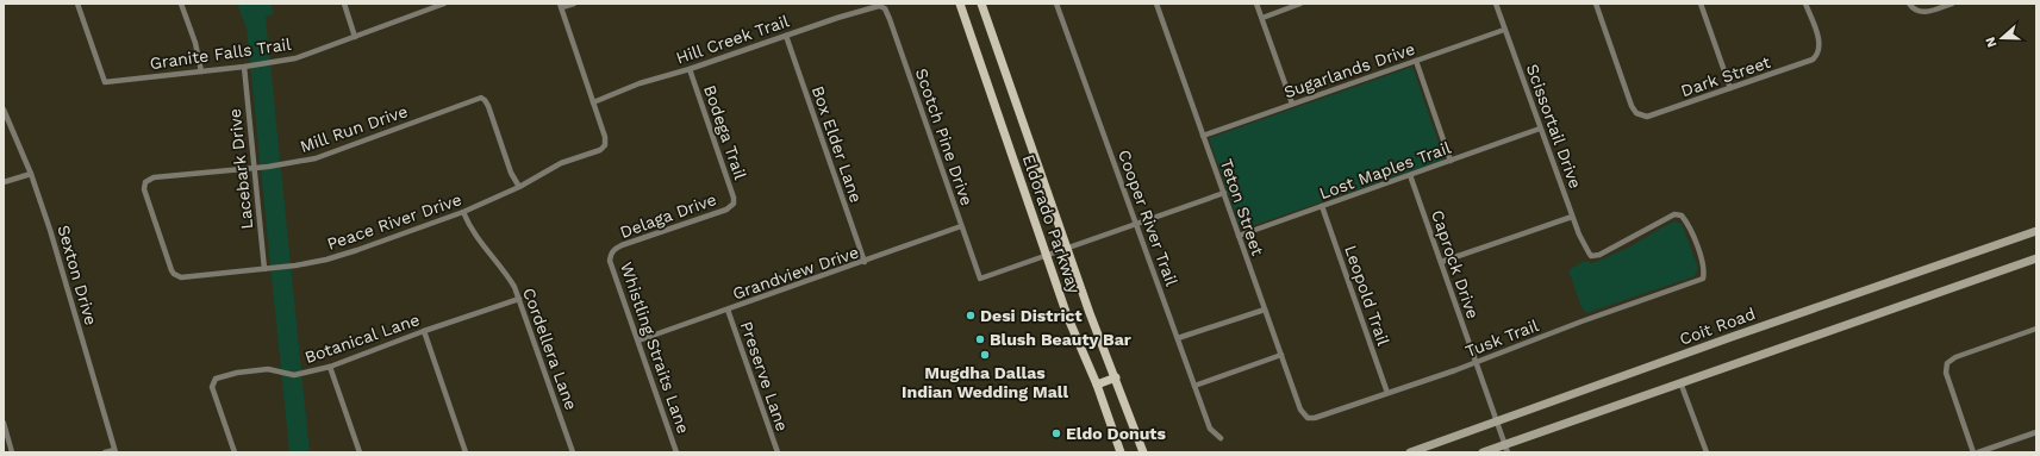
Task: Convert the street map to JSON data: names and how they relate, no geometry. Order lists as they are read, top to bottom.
{
  "streets": {
    "main road": ["Eldorado Parkway", "Coit Road"],
    "street": [
      "Hill Creek Trail",
      "Granite Falls Trail",
      "Sugarlands Drive",
      "Dark Street",
      "Scissortail Drive",
      "Mill Run Drive",
      "Bodega Trail",
      "Scotch Pine Drive",
      "Box Elder Lane",
      "Lacebark Drive",
      "Lost Maples Trail",
      "Teton Street",
      "Delaga Drive",
      "Cooper River Trail",
      "Peace River Drive",
      "Caprock Drive",
      "Grandview Drive",
      "Sexton Drive",
      "Leopold Trail",
      "Botanical Lane",
      "Tusk Trail",
      "Whistling Straits Lane",
      "Cordellera Lane",
      "Preserve Lane"
    ]
  },
  "crossings": [
    ["Hill Creek Trail", "Bodega Trail"],
    ["Hill Creek Trail", "Scotch Pine Drive"],
    ["Hill Creek Trail", "Box Elder Lane"],
    ["Hill Creek Trail", "Peace River Drive"],
    ["Granite Falls Trail", "Lacebark Drive"],
    ["Sugarlands Drive", "Scissortail Drive"],
    ["Sugarlands Drive", "Teton Street"],
    ["Scissortail Drive", "Lost Maples Trail"],
    ["Scissortail Drive", "Tusk Trail"],
    ["Mill Run Drive", "Lacebark Drive"],
    ["Mill Run Drive", "Peace River Drive"],
    ["Bodega Trail", "Delaga Drive"],
    ["Scotch Pine Drive", "Eldorado Parkway"],
    ["Scotch Pine Drive", "Grandview Drive"],
    ["Box Elder Lane", "Grandview Drive"],
    ["Lacebark Drive", "Peace River Drive"],
    ["Lost Maples Trail", "Teton Street"],
    ["Lost Maples Trail", "Caprock Drive"],
    ["Lost Maples Trail", "Leopold Trail"],
    ["Teton Street", "Tusk Trail"],
    ["Delaga Drive", "Whistling Straits Lane"],
    ["Peace River Drive", "Cordellera Lane"],
    ["Caprock Drive", "Coit Road"],
    ["Caprock Drive", "Tusk Trail"],
    ["Grandview Drive", "Whistling Straits Lane"],
    ["Grandview Drive", "Preserve Lane"],
    ["Leopold Trail", "Tusk Trail"],
    ["Botanical Lane", "Cordellera Lane"]
  ],
  "places": [
    "Desi District",
    "Blush Beauty Bar",
    "Mugdha Dallas Indian Wedding Mall",
    "Eldo Donuts"
  ],
  "north": "left"
}
